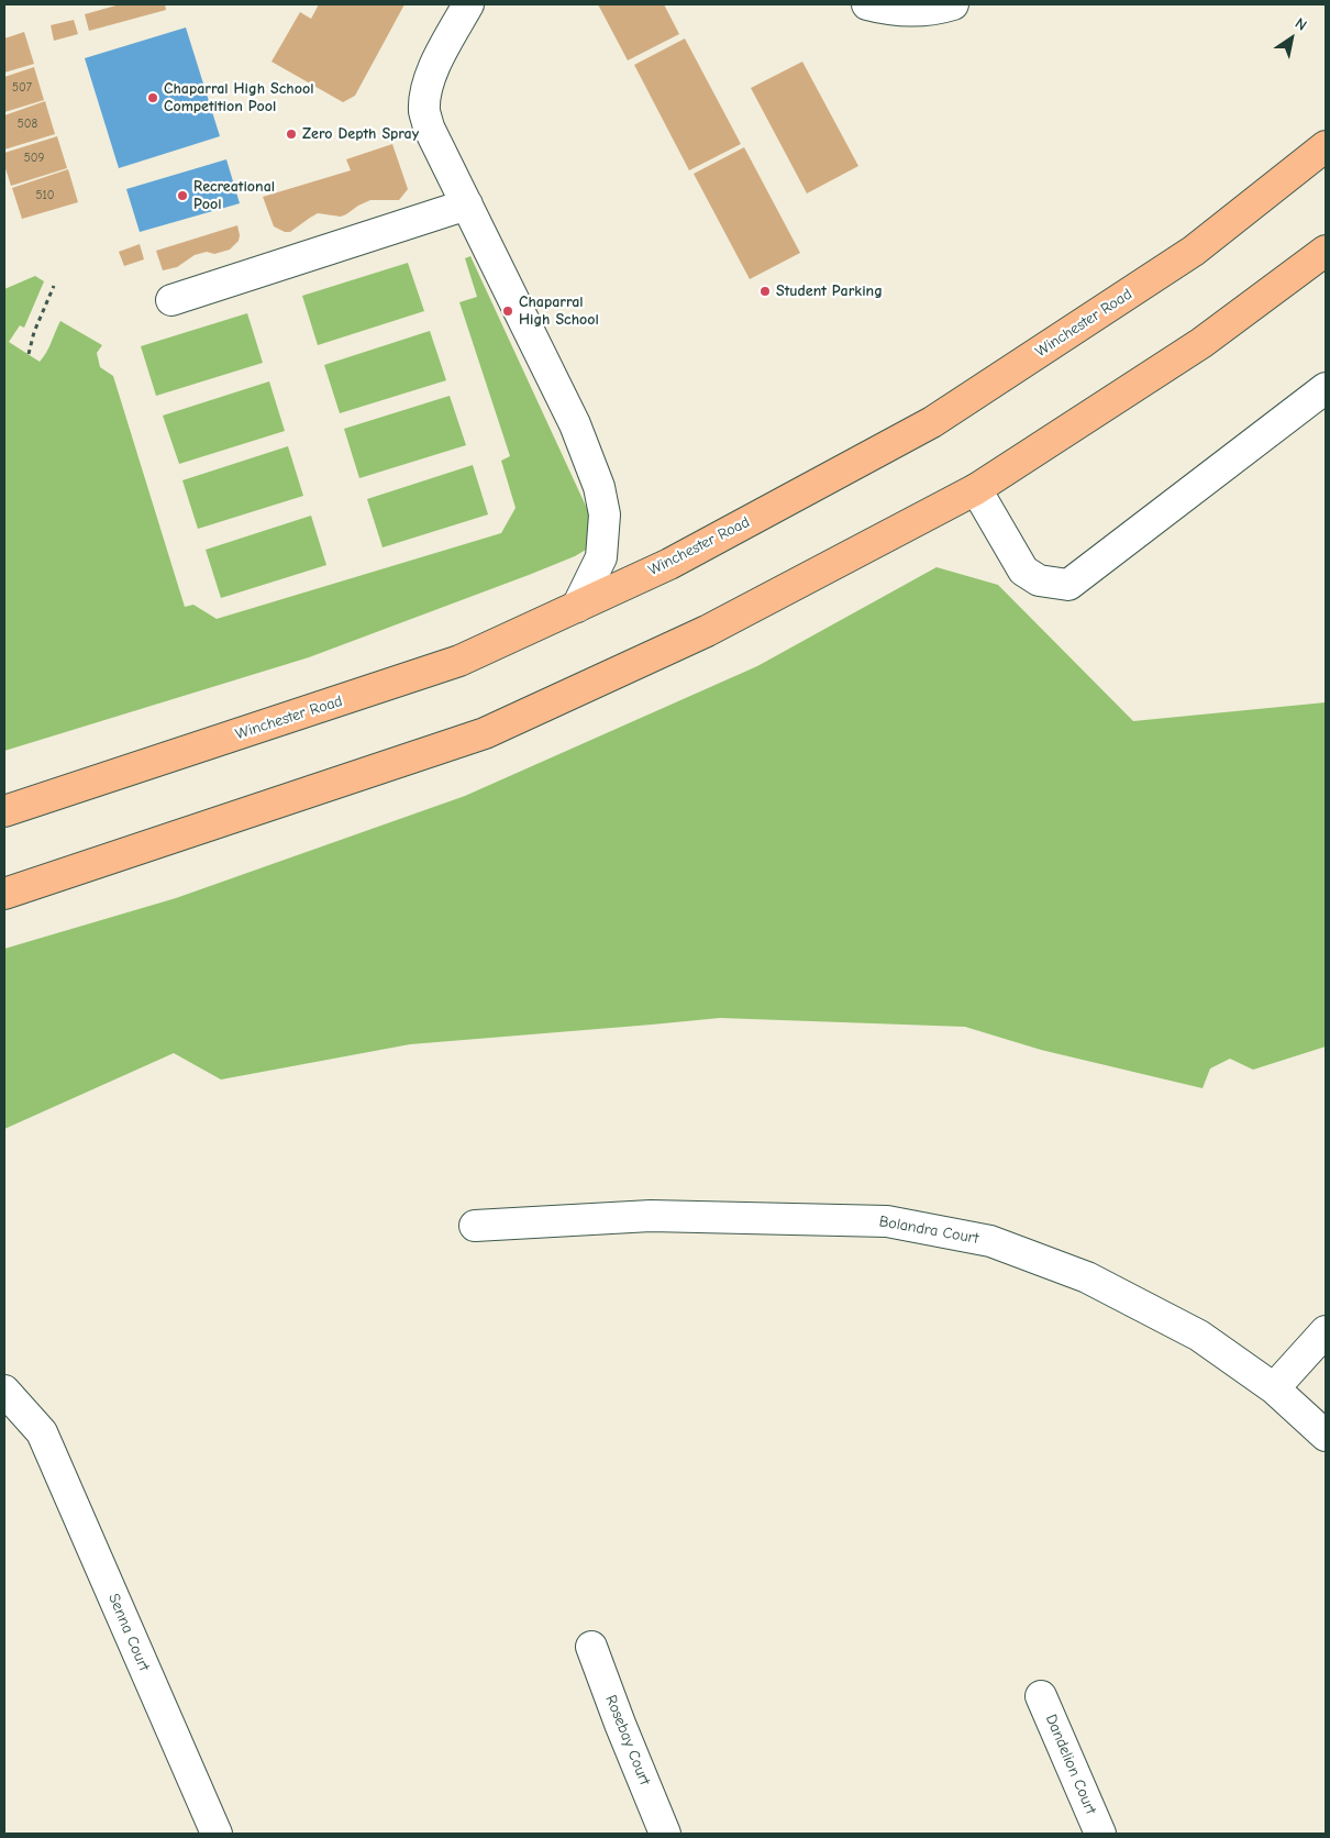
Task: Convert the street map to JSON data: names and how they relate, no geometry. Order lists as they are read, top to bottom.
{
  "streets": {
    "main road": ["Winchester Road"],
    "street": [
      "Bolandra Court",
      "Senna Court",
      "Rosebay Court",
      "Dandelion Court"
    ]
  },
  "places": [
    "Chaparral High School Competition Pool",
    "Zero Depth Spray",
    "Recreational Pool",
    "Student Parking",
    "Chaparral High School"
  ],
  "house_numbers": [
    "507",
    "508",
    "509",
    "510"
  ],
  "north": "top right"
}
